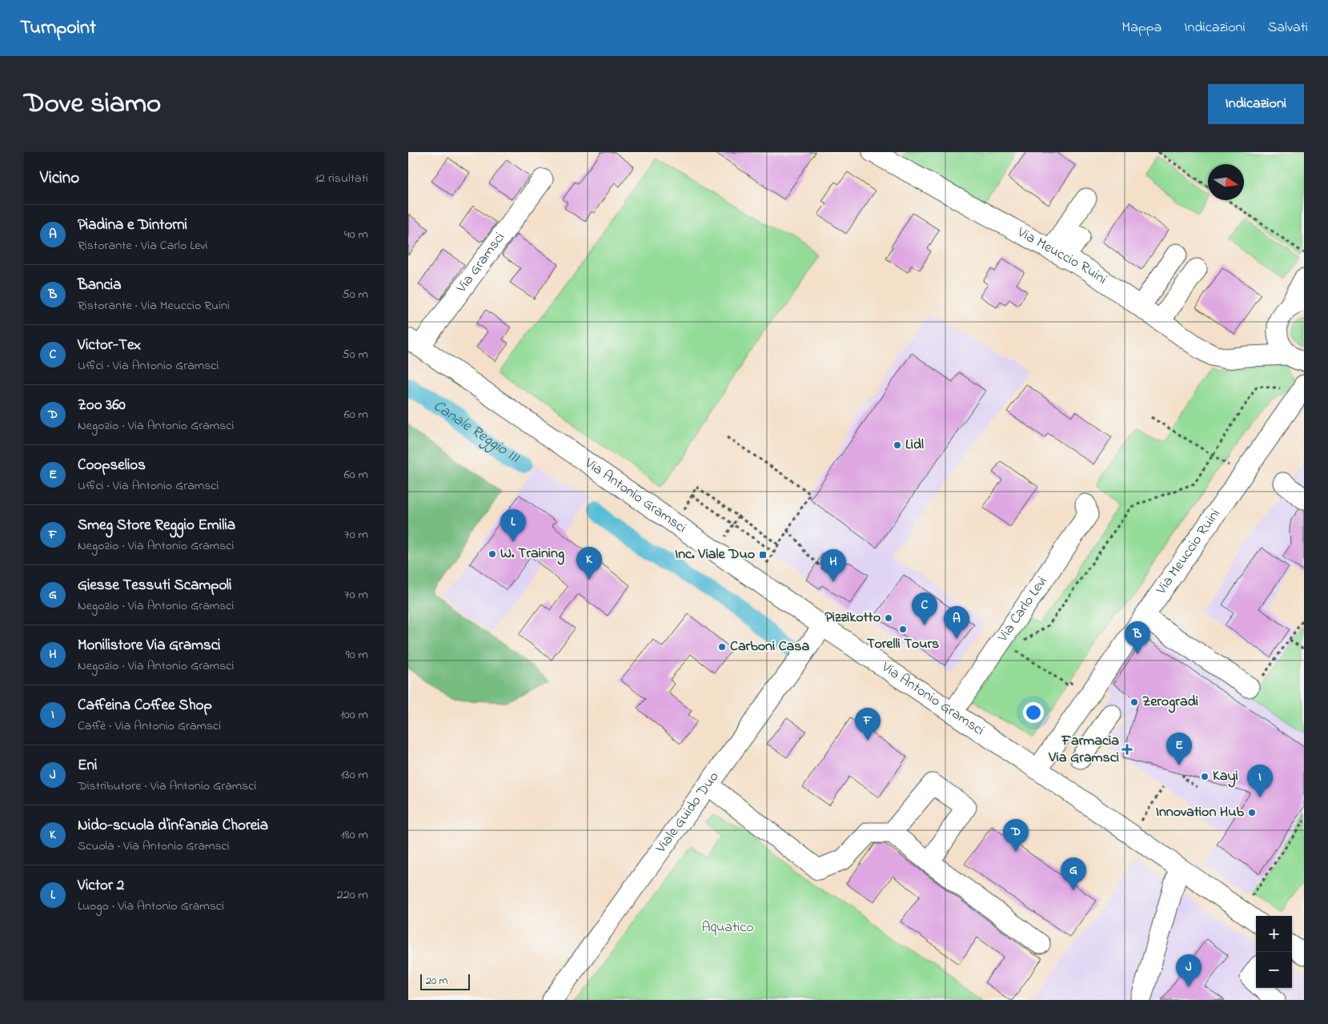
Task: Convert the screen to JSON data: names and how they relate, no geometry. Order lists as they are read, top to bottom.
{
  "streets": {
    "street": [
      "Via Meuccio Ruini",
      "Via Gramsci",
      "Via Antonio Gramsci",
      "Via Carlo Levi",
      "Viale Guido Duo"
    ]
  },
  "crossings": [
    ["Via Meuccio Ruini", "Via Antonio Gramsci"],
    ["Via Gramsci", "Via Antonio Gramsci"],
    ["Via Antonio Gramsci", "Via Carlo Levi"],
    ["Via Antonio Gramsci", "Viale Guido Duo"]
  ],
  "water": ["Canale Reggio III"],
  "parks": ["Aquatico"],
  "places": {
    "other": [
      "Lidl",
      "W. Training",
      "Pizzikotto",
      "Torelli Tours",
      "Carboni Casa",
      "Zerogradi",
      "Kayi",
      "Innovation Hub"
    ],
    "transit": ["Inc. Viale Duo"],
    "health": ["Farmacia Via Gramsci"]
  },
  "scale_bar": "20 m",
  "north": "right",
  "page": {
    "header": "Turnpoint",
    "nav": ["Mappa", "Indicazioni", "Salvati"],
    "title": "Dove siamo",
    "buttons": "Indicazioni",
    "heading": ["Vicino", "12 risultati"],
    "list": [
      {
        "mark": "A",
        "name": "Piadina e Dintorni",
        "note": "Ristorante · Via Carlo Levi",
        "value": "40 m"
      },
      {
        "mark": "B",
        "name": "Bancia",
        "note": "Ristorante · Via Meuccio Ruini",
        "value": "50 m"
      },
      {
        "mark": "C",
        "name": "Victor-Tex",
        "note": "Uffici · Via Antonio Gramsci",
        "value": "50 m"
      },
      {
        "mark": "D",
        "name": "Zoo 360",
        "note": "Negozio · Via Antonio Gramsci",
        "value": "60 m"
      },
      {
        "mark": "E",
        "name": "Coopselios",
        "note": "Uffici · Via Antonio Gramsci",
        "value": "60 m"
      },
      {
        "mark": "F",
        "name": "Smeg Store Reggio Emilia",
        "note": "Negozio · Via Antonio Gramsci",
        "value": "70 m"
      },
      {
        "mark": "G",
        "name": "Giesse Tessuti Scampoli",
        "note": "Negozio · Via Antonio Gramsci",
        "value": "70 m"
      },
      {
        "mark": "H",
        "name": "Monilistore Via Gramsci",
        "note": "Negozio · Via Antonio Gramsci",
        "value": "90 m"
      },
      {
        "mark": "I",
        "name": "Caffeina Coffee Shop",
        "note": "Caffè · Via Antonio Gramsci",
        "value": "100 m"
      },
      {
        "mark": "J",
        "name": "Eni",
        "note": "Distributore · Via Antonio Gramsci",
        "value": "130 m"
      },
      {
        "mark": "K",
        "name": "Nido-scuola d'infanzia Choreia",
        "note": "Scuola · Via Antonio Gramsci",
        "value": "180 m"
      },
      {
        "mark": "L",
        "name": "Victor 2",
        "note": "Luogo · Via Antonio Gramsci",
        "value": "220 m"
      }
    ],
    "pins": [
      "L",
      "K",
      "H",
      "C",
      "A",
      "B",
      "F",
      "E",
      "I",
      "D",
      "G",
      "J"
    ],
    "map_buttons": ["+", "−"],
    "scale": "20 m"
  }
}
